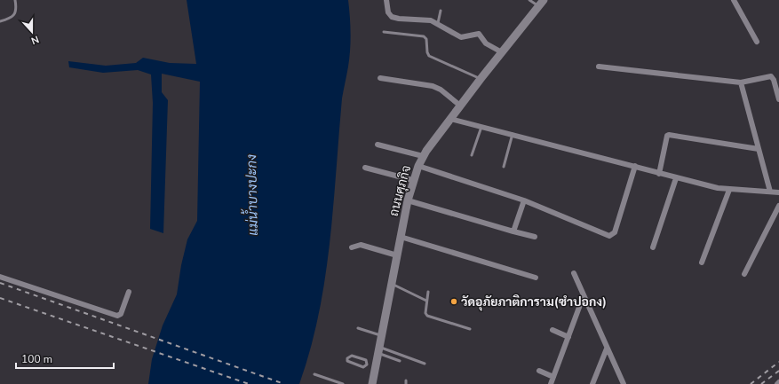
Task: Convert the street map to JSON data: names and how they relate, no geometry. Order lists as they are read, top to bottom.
{
  "streets": {
    "main road": ["ถนนศุภกิจ"]
  },
  "water": ["แม่น้ำบางปะกง"],
  "places": ["วัดอุภัยภาติการาม(ซำปอกง)"],
  "scale_bar": "100 m",
  "north": "bottom"
}
